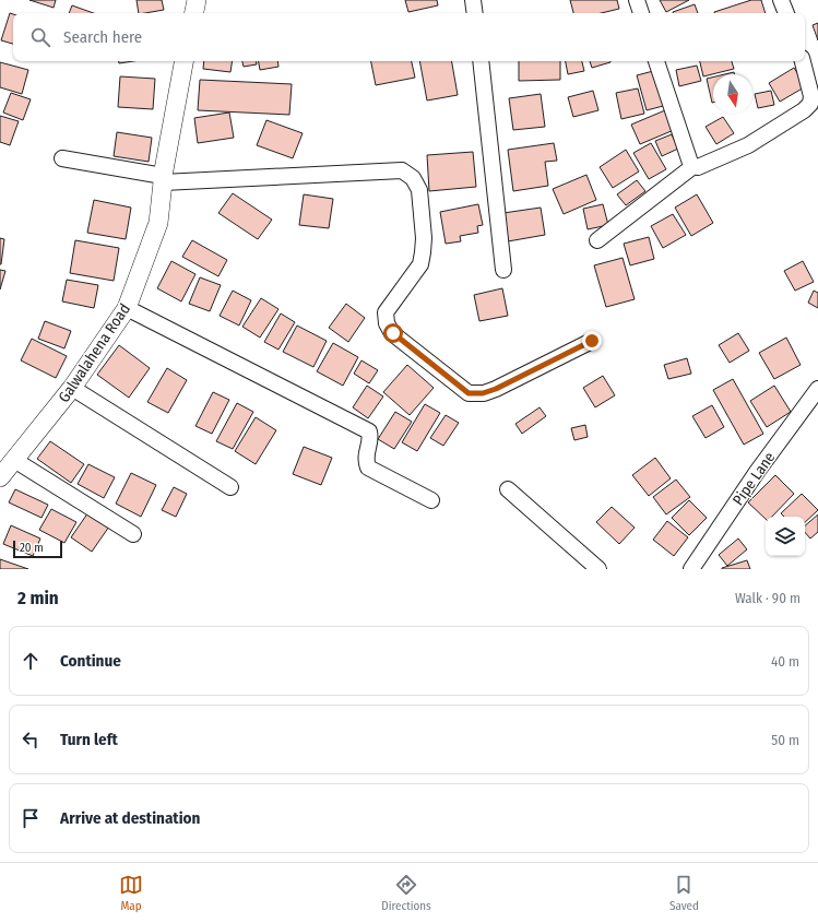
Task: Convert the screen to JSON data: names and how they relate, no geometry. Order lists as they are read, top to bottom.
{
  "streets": {
    "street": ["Galwalahena Road", "Pipe Lane"]
  },
  "scale_bar": "20 m",
  "north": "bottom",
  "page": {
    "search": "Search here",
    "scale": "20 m",
    "heading": ["2 min", "Walk · 90 m"],
    "list": [
      ["Continue", "40 m"],
      ["Turn left", "50 m"],
      "Arrive at destination"
    ],
    "nav": ["Map", "Directions", "Saved"]
  }
}
